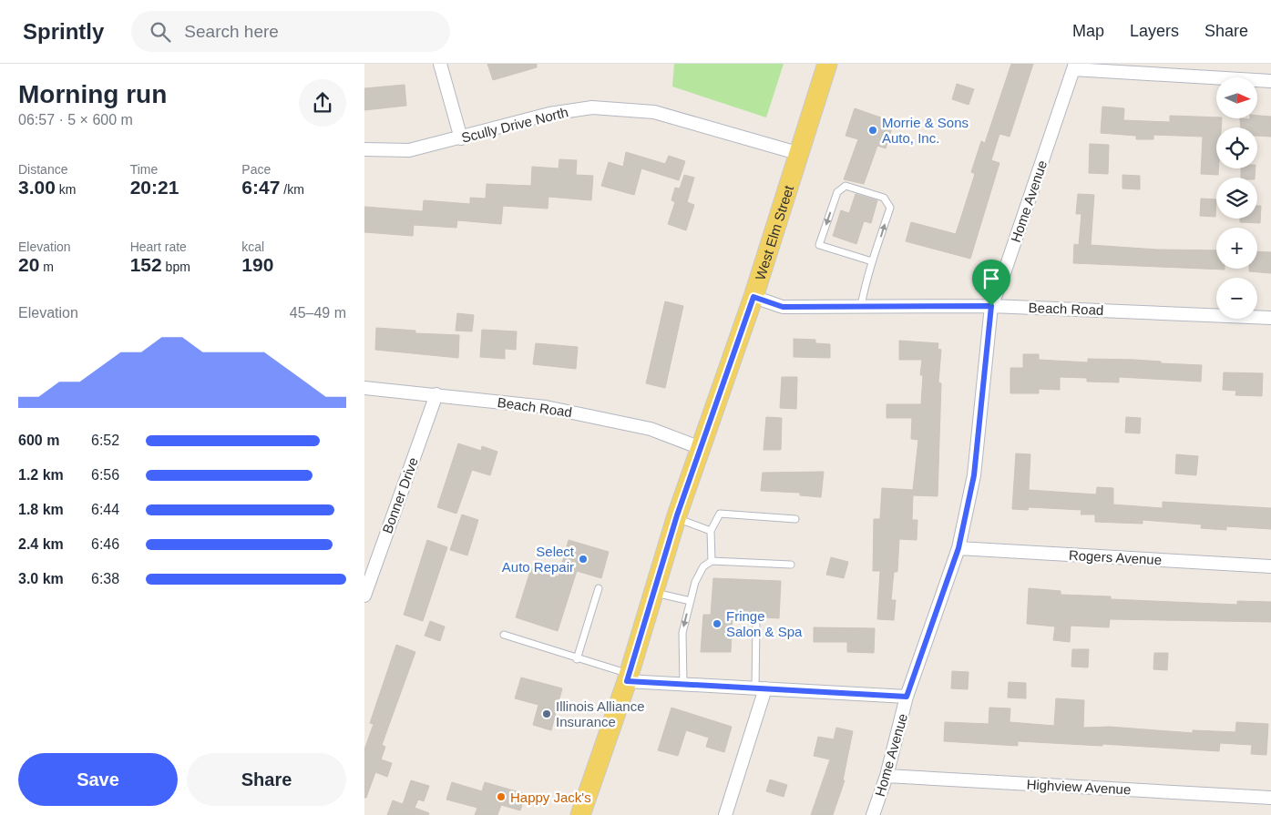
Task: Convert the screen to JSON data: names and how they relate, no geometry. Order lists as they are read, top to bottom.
{
  "streets": {
    "main road": ["West Elm Street"],
    "street": [
      "Scully Drive North",
      "Home Avenue",
      "Beach Road",
      "Bonner Drive",
      "Rogers Avenue",
      "Highview Avenue"
    ]
  },
  "crossings": [
    ["Scully Drive North", "West Elm Street"],
    ["Home Avenue", "Beach Road"],
    ["Home Avenue", "Rogers Avenue"],
    ["Home Avenue", "Highview Avenue"],
    ["West Elm Street", "Beach Road"],
    ["Beach Road", "Bonner Drive"]
  ],
  "places": [
    "Morrie & Sons Auto, Inc.",
    "Select Auto Repair",
    "Fringe Salon & Spa",
    "Illinois Alliance Insurance",
    "Happy Jack's"
  ],
  "north": "right",
  "page": {
    "header": "Sprintly",
    "search": "Search here",
    "nav": ["Map", "Layers", "Share"],
    "heading": ["Morning run", "06:57 · 5 × 600 m"],
    "map_buttons": ["+", "−"],
    "stats": [
      ["Distance", "3.00 km"],
      ["Time", "20:21"],
      ["Pace", "6:47 /km"],
      ["Elevation", "20 m"],
      ["Heart rate", "152 bpm"],
      ["kcal", "190"]
    ],
    "chart": ["Elevation", "45–49 m"],
    "list": [
      {
        "name": "600 m",
        "note": "6:52"
      },
      {
        "name": "1.2 km",
        "note": "6:56"
      },
      {
        "name": "1.8 km",
        "note": "6:44"
      },
      {
        "name": "2.4 km",
        "note": "6:46"
      },
      {
        "name": "3.0 km",
        "note": "6:38"
      }
    ],
    "buttons": ["Save", "Share"]
  }
}
